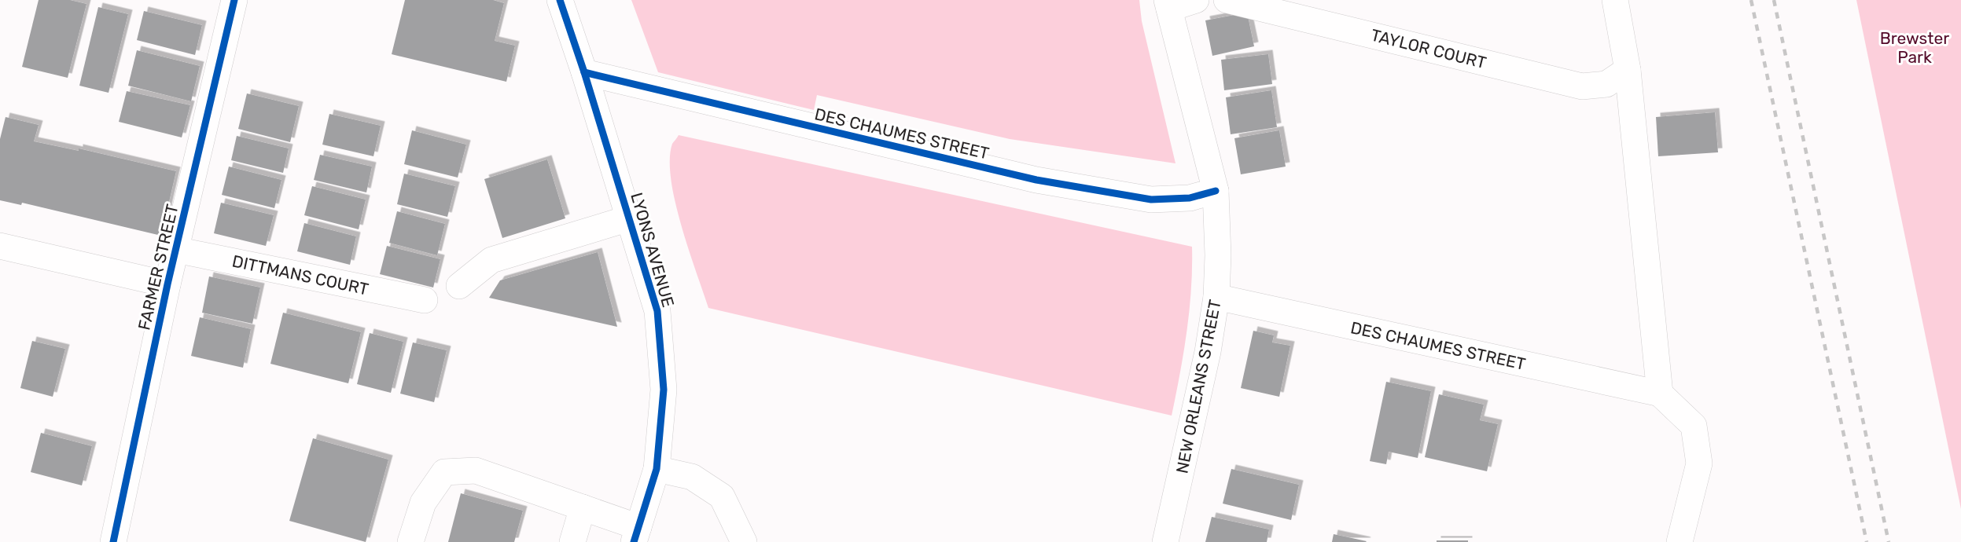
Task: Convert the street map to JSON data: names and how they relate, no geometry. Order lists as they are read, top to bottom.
{
  "streets": {
    "street": [
      "TAYLOR COURT",
      "DES CHAUMES STREET",
      "LYONS AVENUE",
      "FARMER STREET",
      "DITTMANS COURT",
      "NEW ORLEANS STREET"
    ]
  },
  "crossings": [
    ["DES CHAUMES STREET", "LYONS AVENUE"],
    ["DES CHAUMES STREET", "NEW ORLEANS STREET"],
    ["FARMER STREET", "DITTMANS COURT"]
  ],
  "parks": ["Brewster Park"]
}
